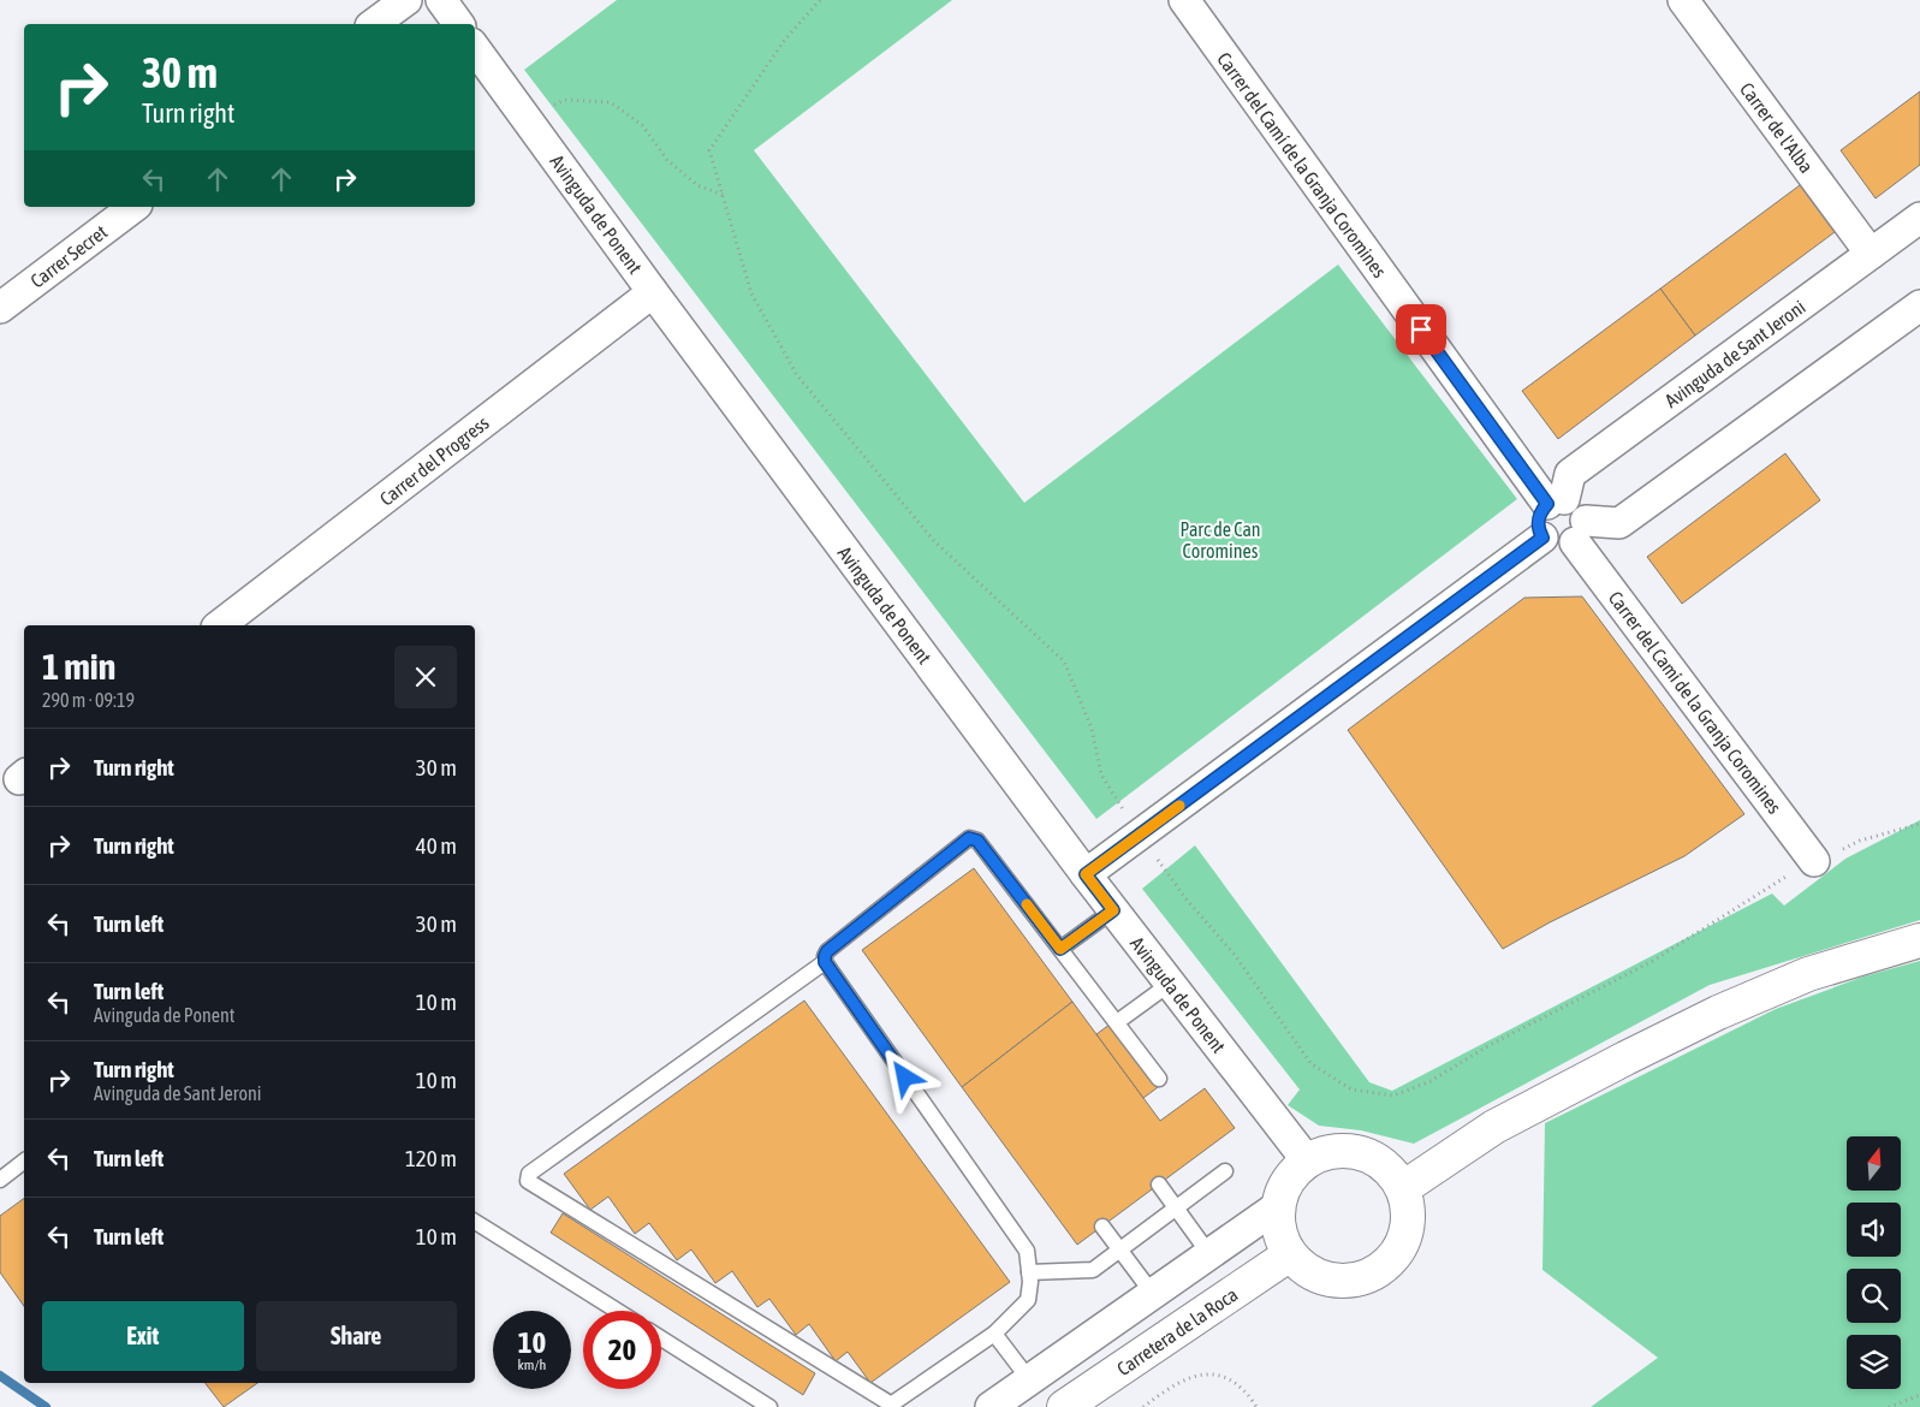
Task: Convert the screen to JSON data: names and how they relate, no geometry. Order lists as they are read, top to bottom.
{
  "streets": {
    "street": [
      "Carrer de l'Alba",
      "Carrer del Camí de la Granja Coromines",
      "Avinguda de Ponent",
      "Carrer Secret",
      "Avinguda de Sant Jeroni",
      "Carrer del Progress",
      "Carretera de la Roca"
    ]
  },
  "crossings": [
    ["Carrer de l'Alba", "Avinguda de Sant Jeroni"],
    ["Carrer del Camí de la Granja Coromines", "Avinguda de Sant Jeroni"],
    ["Avinguda de Ponent", "Carrer del Progress"],
    ["Avinguda de Ponent", "Carretera de la Roca"]
  ],
  "parks": ["Parc de Can Coromines"],
  "north": "top",
  "page": {
    "turn": ["30 m", "Turn right"],
    "heading": ["1 min", "290 m · 09:19"],
    "list": [
      {
        "name": "Turn right",
        "value": "30 m"
      },
      {
        "name": "Turn right",
        "value": "40 m"
      },
      {
        "name": "Turn left",
        "value": "30 m"
      },
      {
        "name": "Turn left",
        "note": "Avinguda de Ponent",
        "value": "10 m"
      },
      {
        "name": "Turn right",
        "note": "Avinguda de Sant Jeroni",
        "value": "10 m"
      },
      {
        "name": "Turn left",
        "value": "120 m"
      },
      {
        "name": "Turn left",
        "value": "10 m"
      }
    ],
    "buttons": ["Exit", "Share"],
    "speed": "10 km/h",
    "limit": "20"
  }
}
